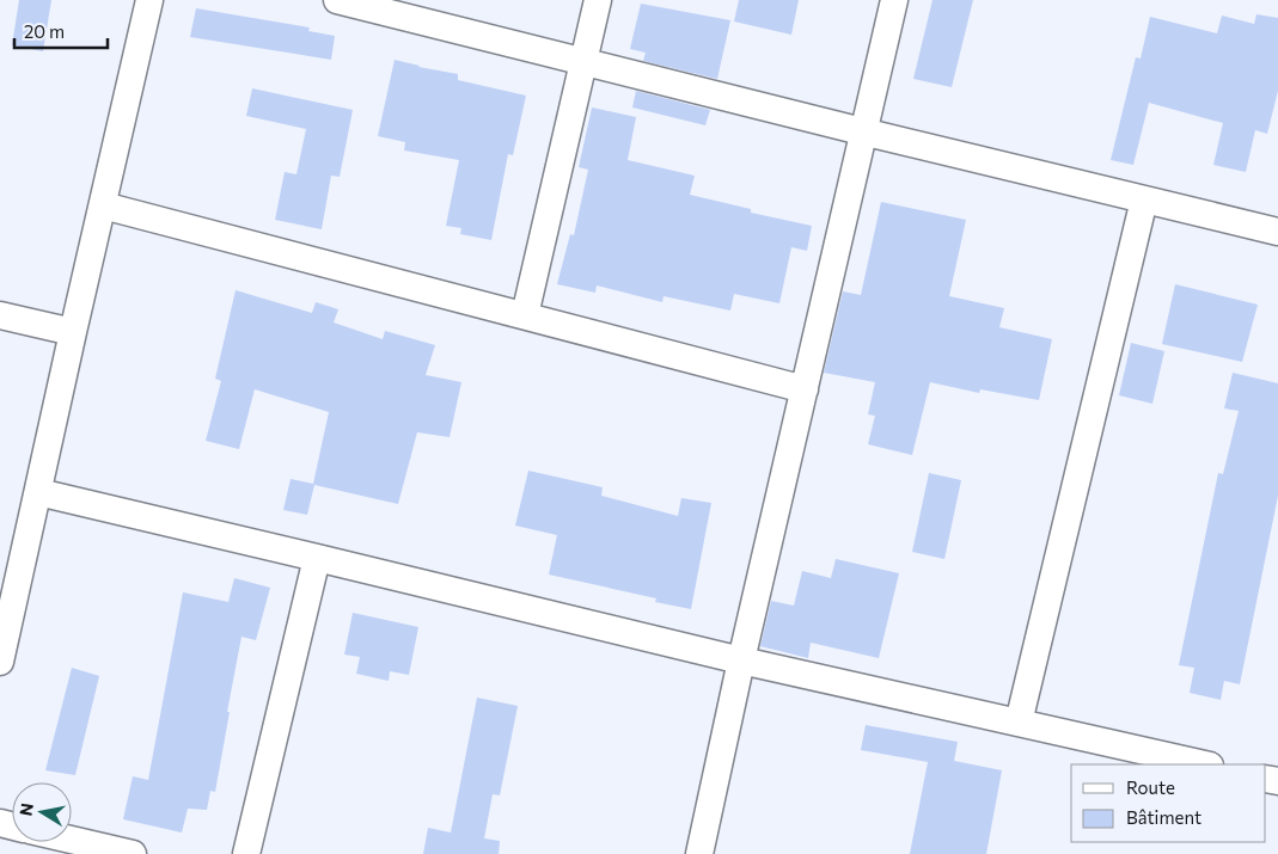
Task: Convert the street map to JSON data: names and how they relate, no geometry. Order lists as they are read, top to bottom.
{
  "legend": ["Route", "Bâtiment"],
  "scale_bar": "20 m",
  "north": "left"
}
